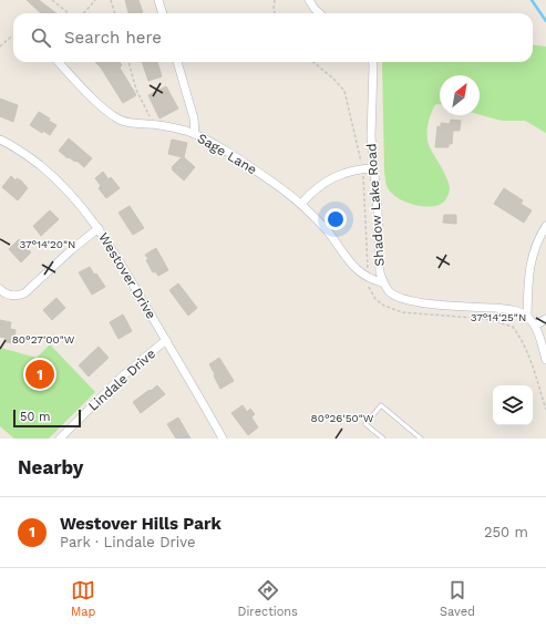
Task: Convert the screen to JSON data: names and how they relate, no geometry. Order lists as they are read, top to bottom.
{
  "streets": {
    "street": [
      "Sage Lane",
      "Shadow Lake Road",
      "Westover Drive",
      "Lindale Drive"
    ]
  },
  "crossings": [
    ["Sage Lane", "Shadow Lake Road"],
    ["Westover Drive", "Lindale Drive"]
  ],
  "scale_bar": "50 m",
  "north": "top right",
  "page": {
    "search": "Search here",
    "pins": "1",
    "scale": "50 m",
    "heading": "Nearby",
    "list": [
      {
        "mark": "1",
        "name": "Westover Hills Park",
        "note": "Park · Lindale Drive",
        "value": "250 m"
      }
    ],
    "nav": ["Map", "Directions", "Saved"]
  },
  "coordinates": [
    "37°14'20\"N",
    "37°14'25\"N",
    "80°27'00\"W",
    "80°26'50\"W"
  ]
}
